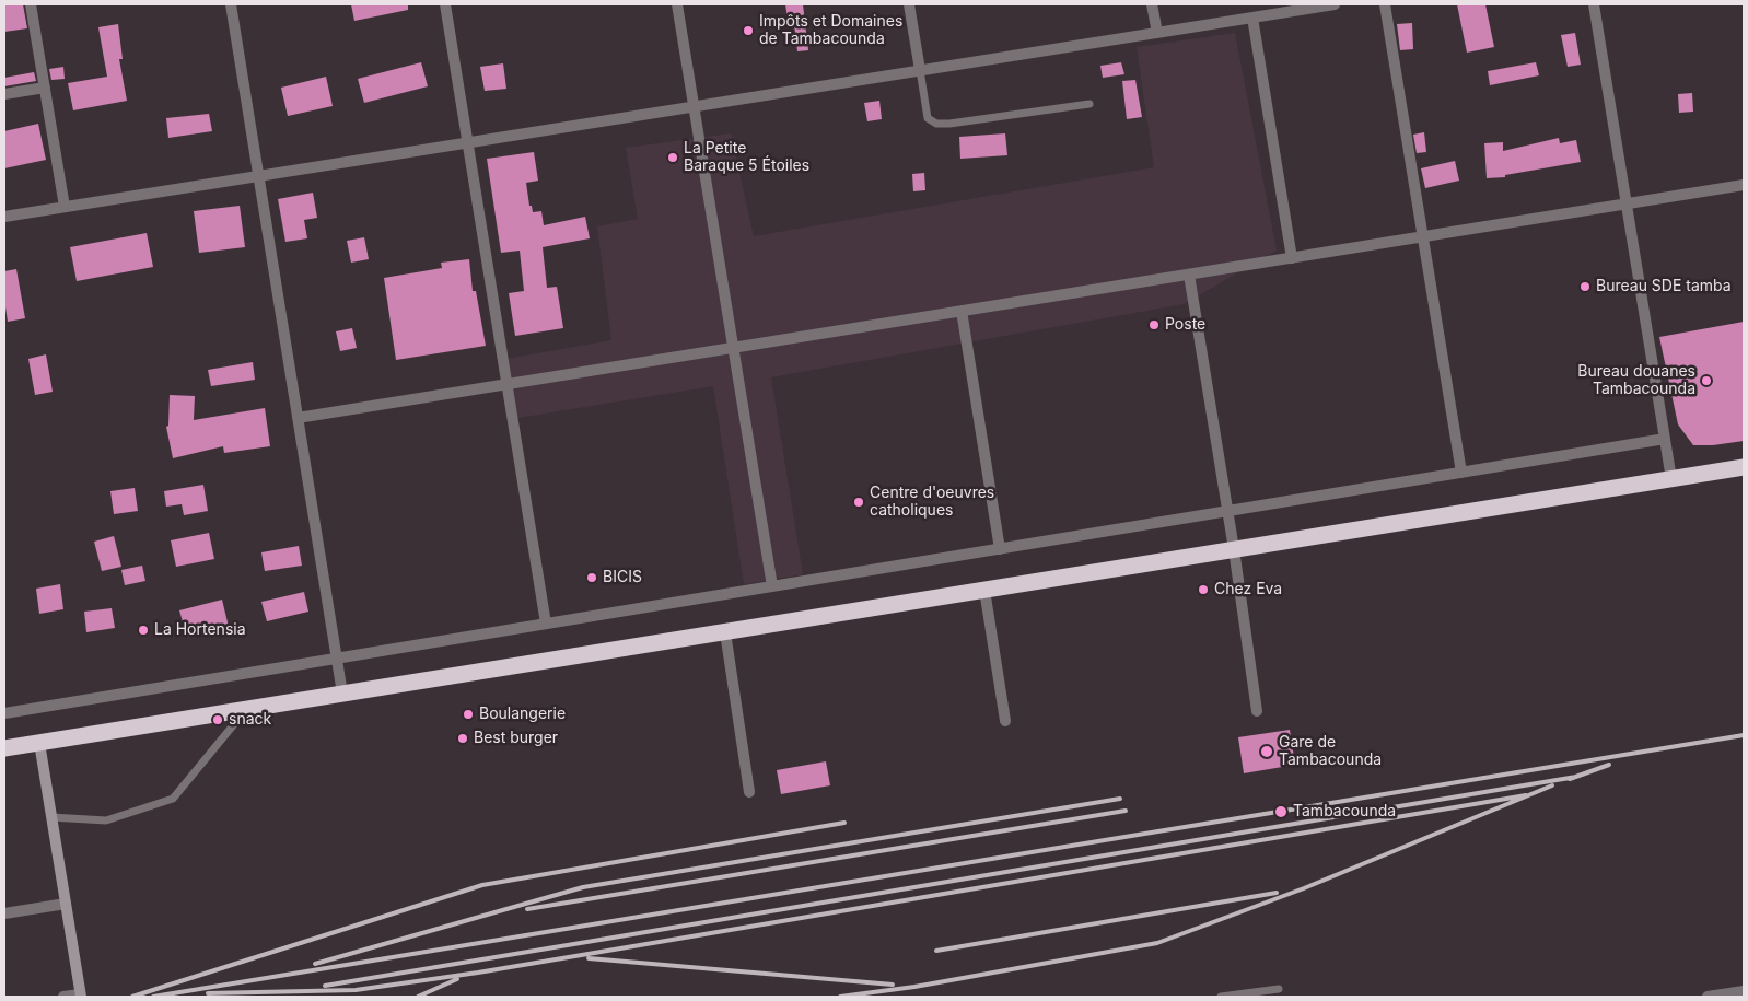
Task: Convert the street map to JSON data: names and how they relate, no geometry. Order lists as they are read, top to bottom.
{
  "places": [
    "Impôts et Domaines de Tambacounda",
    "La Petite Baraque 5 Étoiles",
    "Bureau SDE tamba",
    "Poste",
    "Bureau douanes Tambacounda",
    "Centre d'oeuvres catholiques",
    "BICIS",
    "Chez Eva",
    "La Hortensia",
    "Boulangerie",
    "snack",
    "Best burger",
    "Gare de Tambacounda",
    "Tambacounda"
  ]
}
